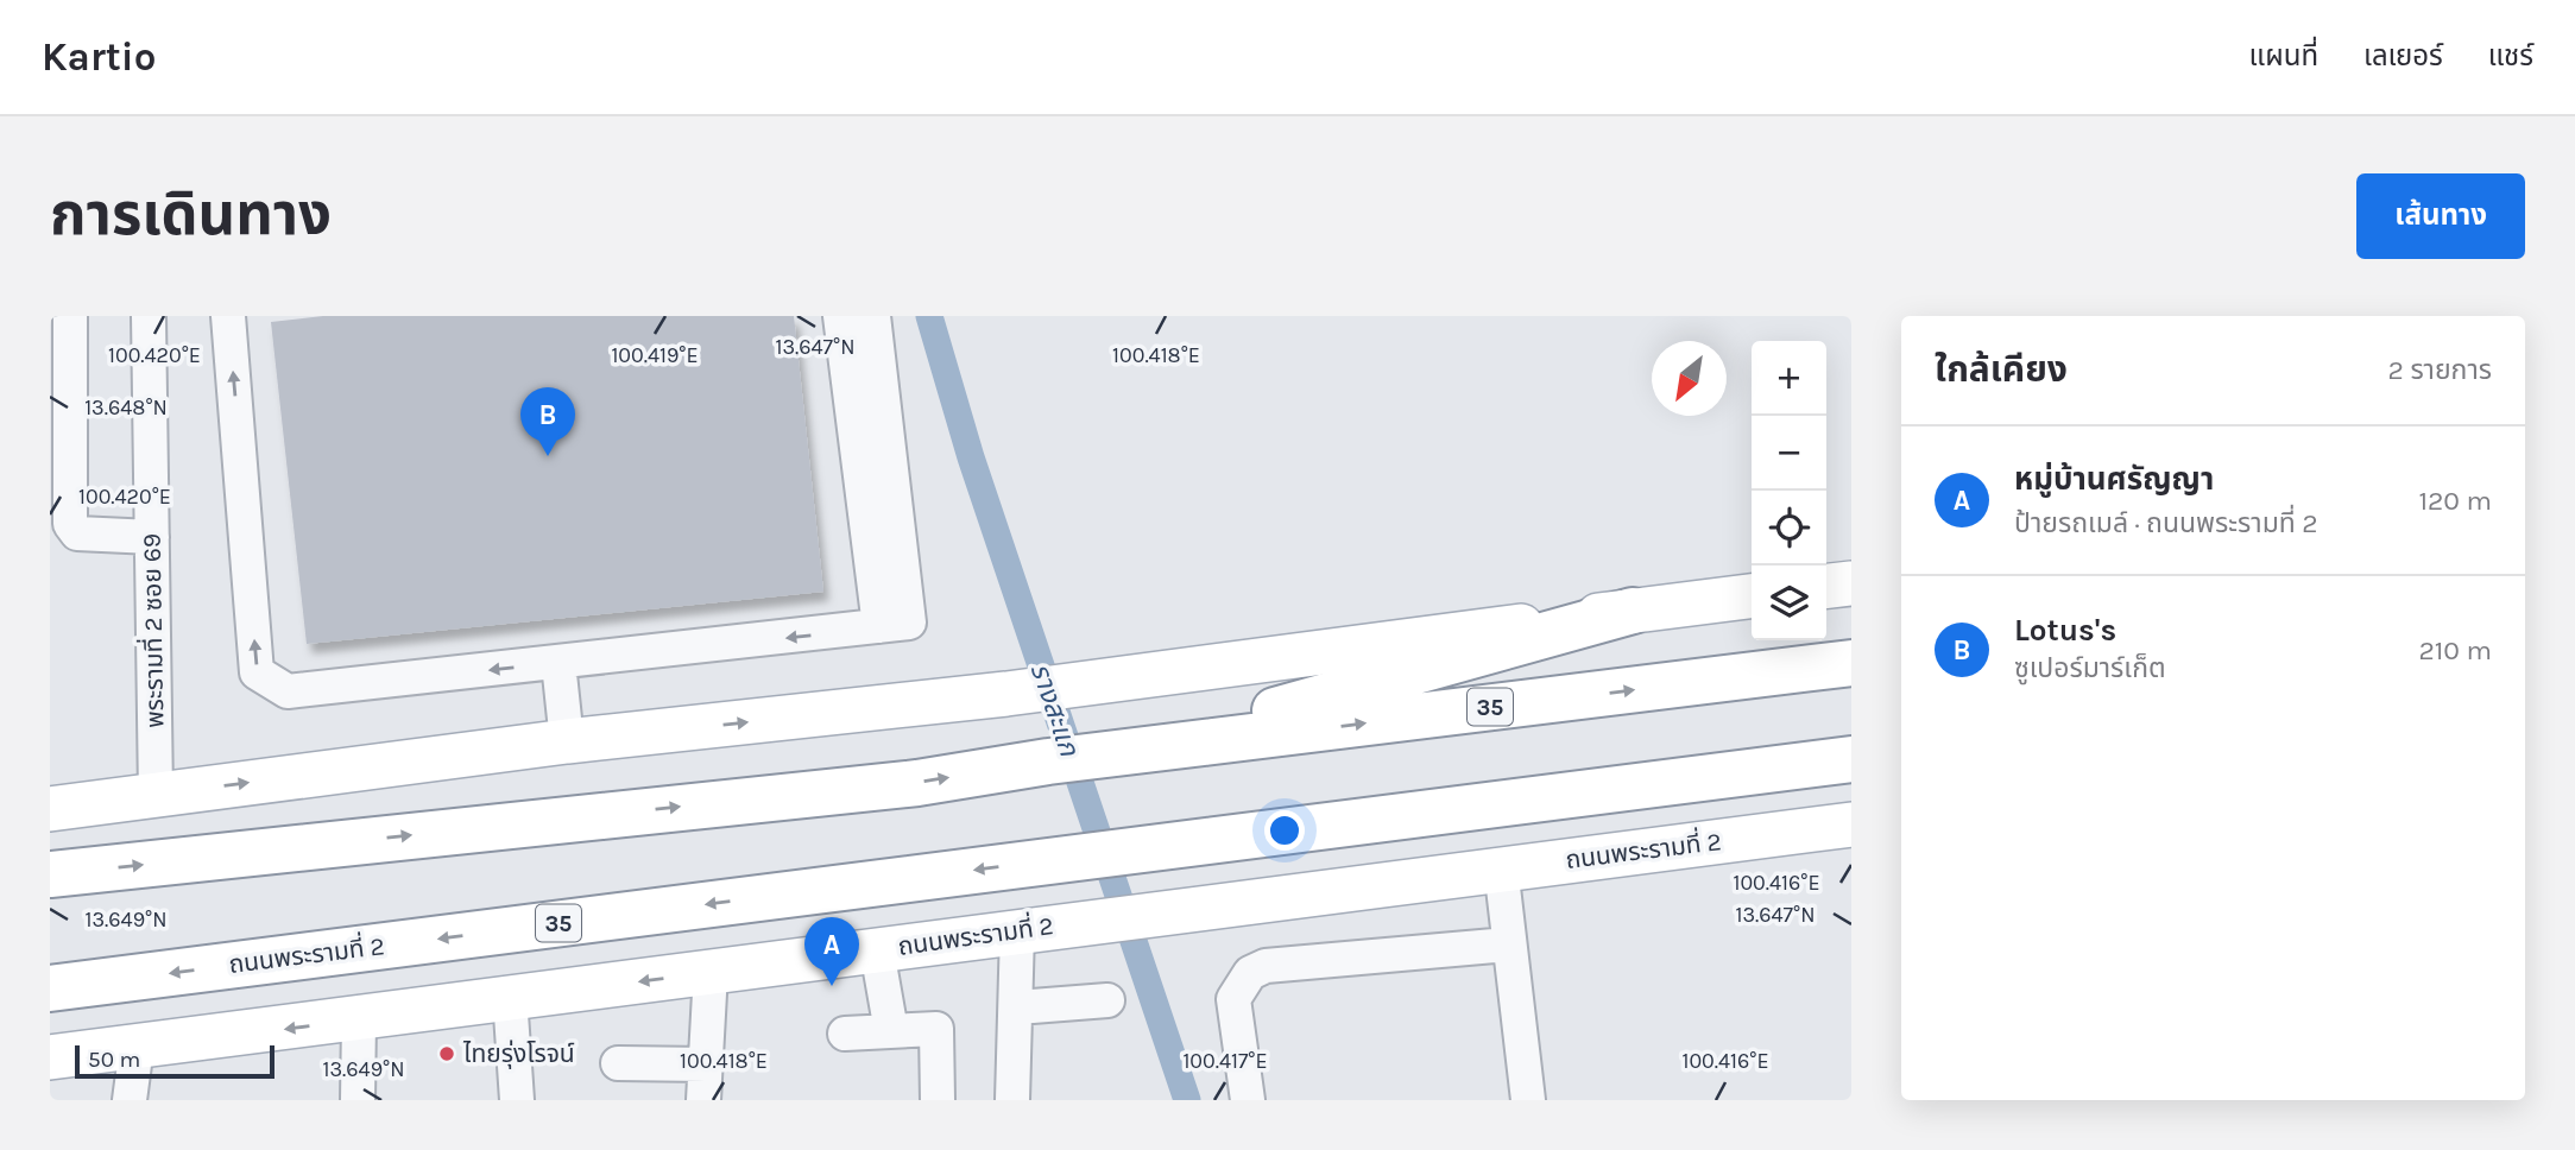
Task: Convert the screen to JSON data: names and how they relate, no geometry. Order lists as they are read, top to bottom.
{
  "streets": {
    "highway": ["35", "ถนนพระรามที่ 2"],
    "street": ["พระรามที่ 2 ซอย 69"]
  },
  "water": ["รางสะแก"],
  "places": ["ไทยรุ่งโรจน์"],
  "scale_bar": "50 m",
  "north": "bottom left",
  "page": {
    "header": "Kartio",
    "nav": ["แผนที่", "เลเยอร์", "แชร์"],
    "title": "การเดินทาง",
    "buttons": "เส้นทาง",
    "heading": ["ใกล้เคียง", "2 รายการ"],
    "map_buttons": ["+", "−"],
    "pins": ["B", "A"],
    "list": [
      {
        "mark": "A",
        "name": "หมู่บ้านศรัญญา",
        "note": "ป้ายรถเมล์ · ถนนพระรามที่ 2",
        "value": "120 m"
      },
      {
        "mark": "B",
        "name": "Lotus's",
        "note": "ซูเปอร์มาร์เก็ต",
        "value": "210 m"
      }
    ],
    "scale": "50 m"
  },
  "coordinates": [
    "13.647°N",
    "100.420°E",
    "100.419°E",
    "100.418°E",
    "13.648°N",
    "100.416°E",
    "13.649°N",
    "100.417°E"
  ]
}
